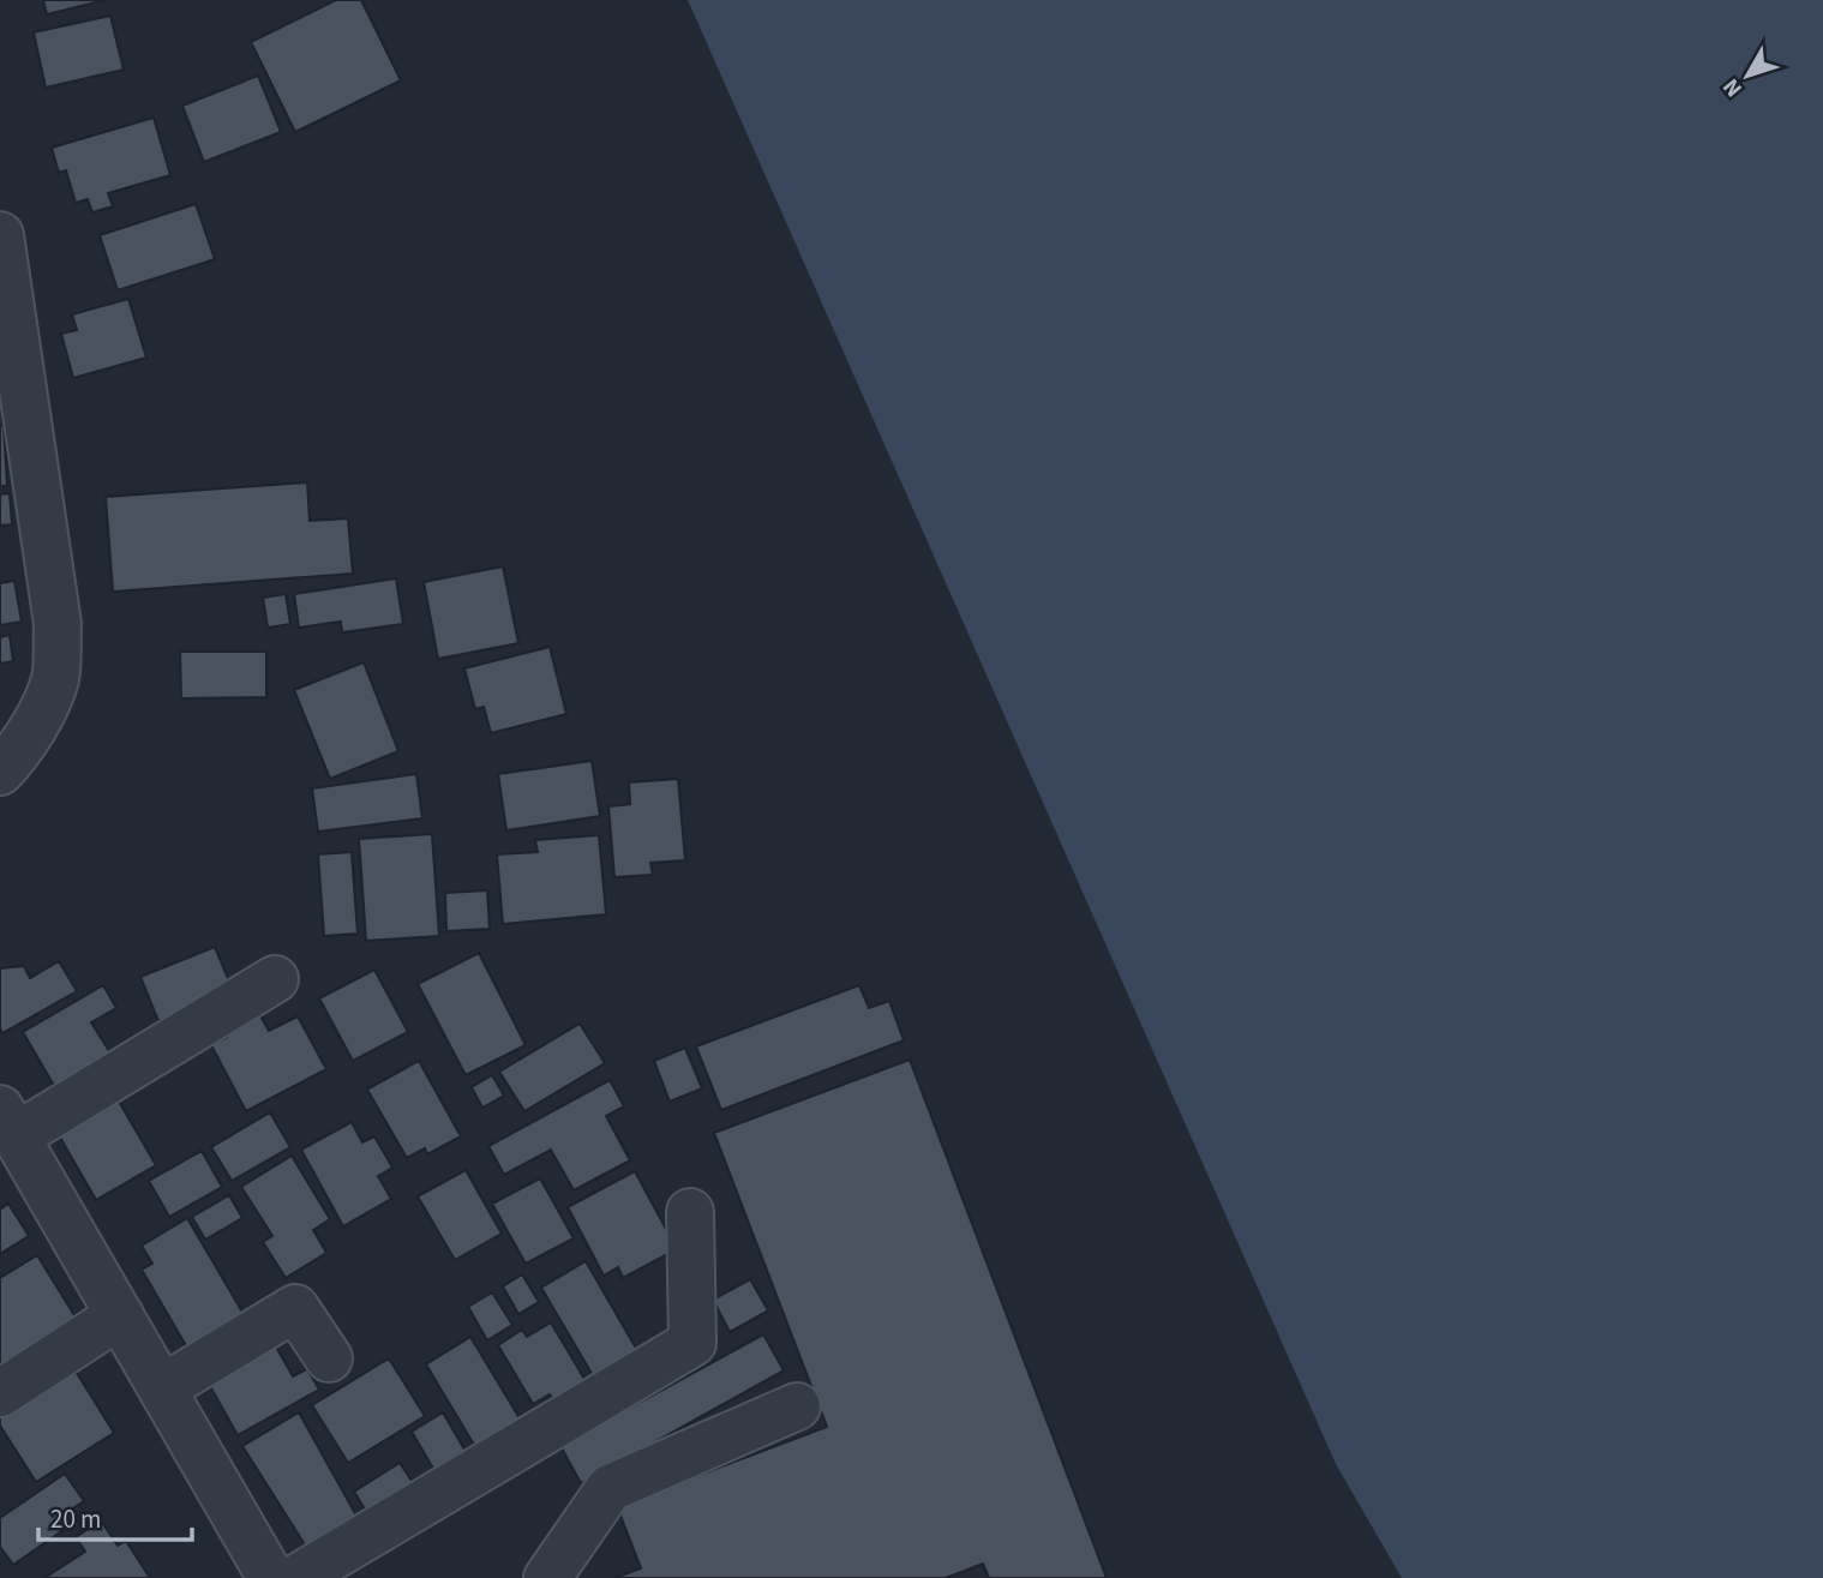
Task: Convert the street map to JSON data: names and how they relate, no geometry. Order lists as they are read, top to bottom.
{
  "scale_bar": "20 m",
  "north": "bottom left"
}
